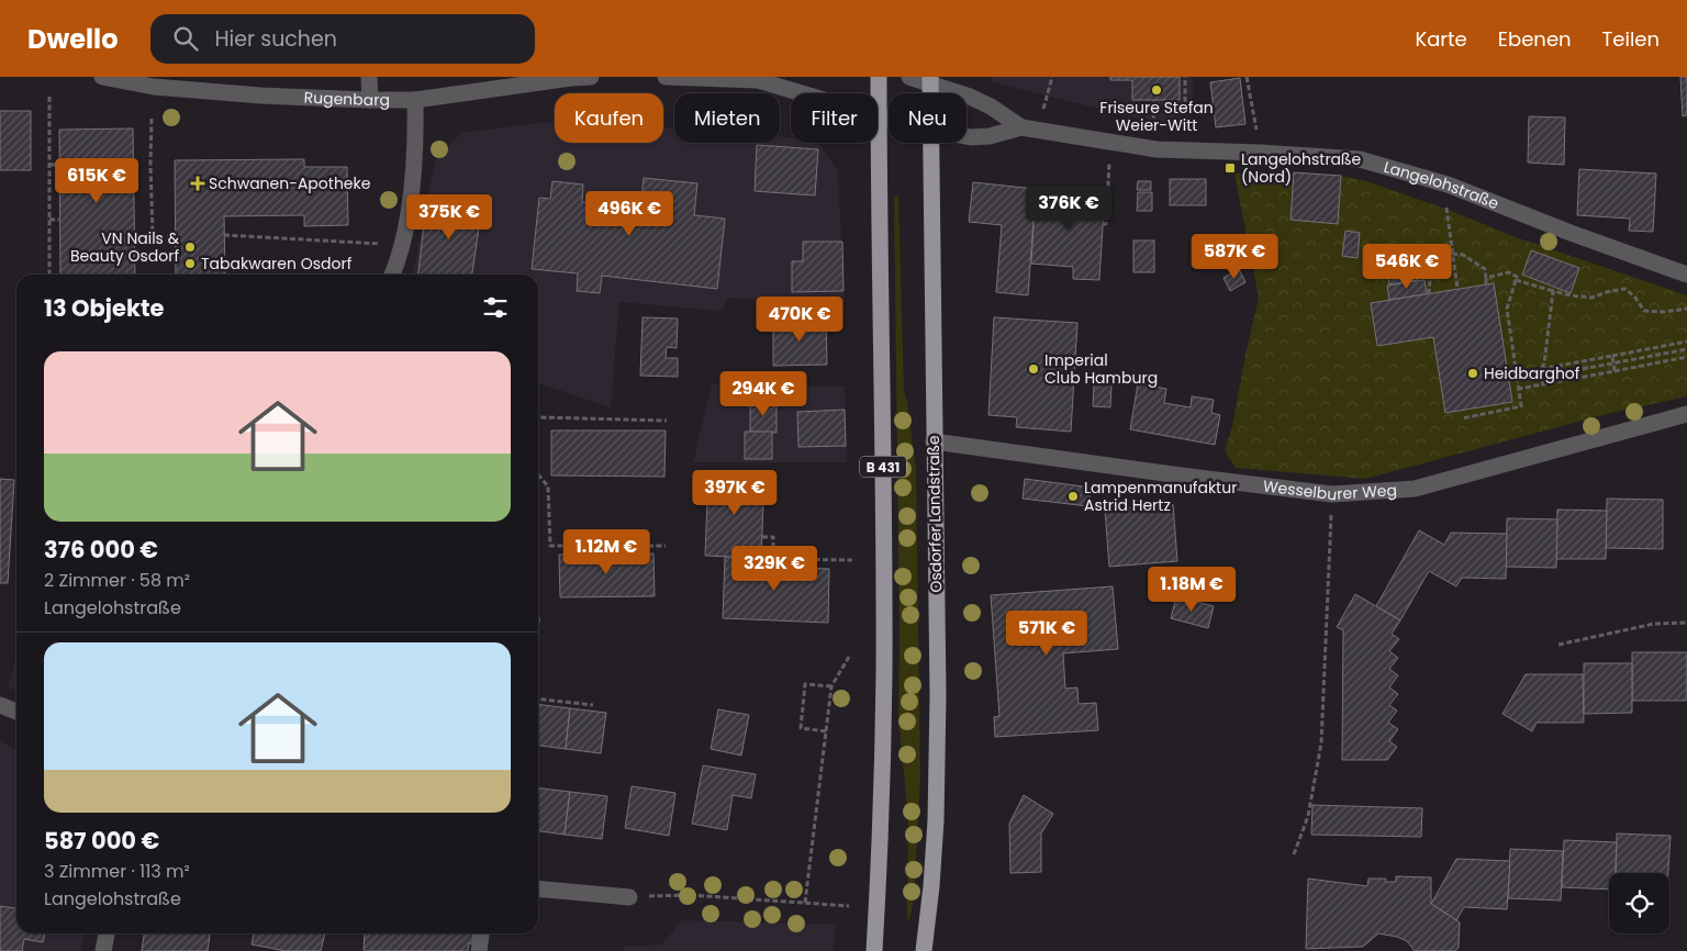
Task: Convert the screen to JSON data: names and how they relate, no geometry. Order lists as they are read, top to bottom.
{
  "streets": {
    "main road": ["B 431", "Osdorfer Landstraße"],
    "street": ["Rugenbarg", "Langelohstraße", "Wesselburer Weg"]
  },
  "crossings": [
    ["Langelohstraße", "B 431"],
    ["Wesselburer Weg", "Osdorfer Landstraße"]
  ],
  "places": {
    "other": [
      "Friseure Stefan Weier-Witt",
      "VN Nails & Beauty Osdorf",
      "Tabakwaren Osdorf",
      "Imperial Club Hamburg",
      "Heidbarghof",
      "Lampenmanufaktur Astrid Hertz"
    ],
    "transit": ["Langelohstraße (Nord)"],
    "health": ["Schwanen-Apotheke"]
  },
  "page": {
    "header": "Dwello",
    "search": "Hier suchen",
    "nav": ["Karte", "Ebenen", "Teilen"],
    "chip": [
      "Kaufen",
      "Mieten",
      "Filter",
      "Neu"
    ],
    "price": [
      "615K €",
      "376K €",
      "496K €",
      "375K €",
      "587K €",
      "546K €",
      "470K €",
      "294K €",
      "397K €",
      "1.12M €",
      "329K €",
      "1.18M €",
      "571K €"
    ],
    "heading": "13 Objekte",
    "list": [
      {
        "name": "376 000 €",
        "note": "2 Zimmer · 58 m² · Langelohstraße"
      },
      {
        "name": "587 000 €",
        "note": "3 Zimmer · 113 m² · Langelohstraße"
      }
    ]
  }
}
